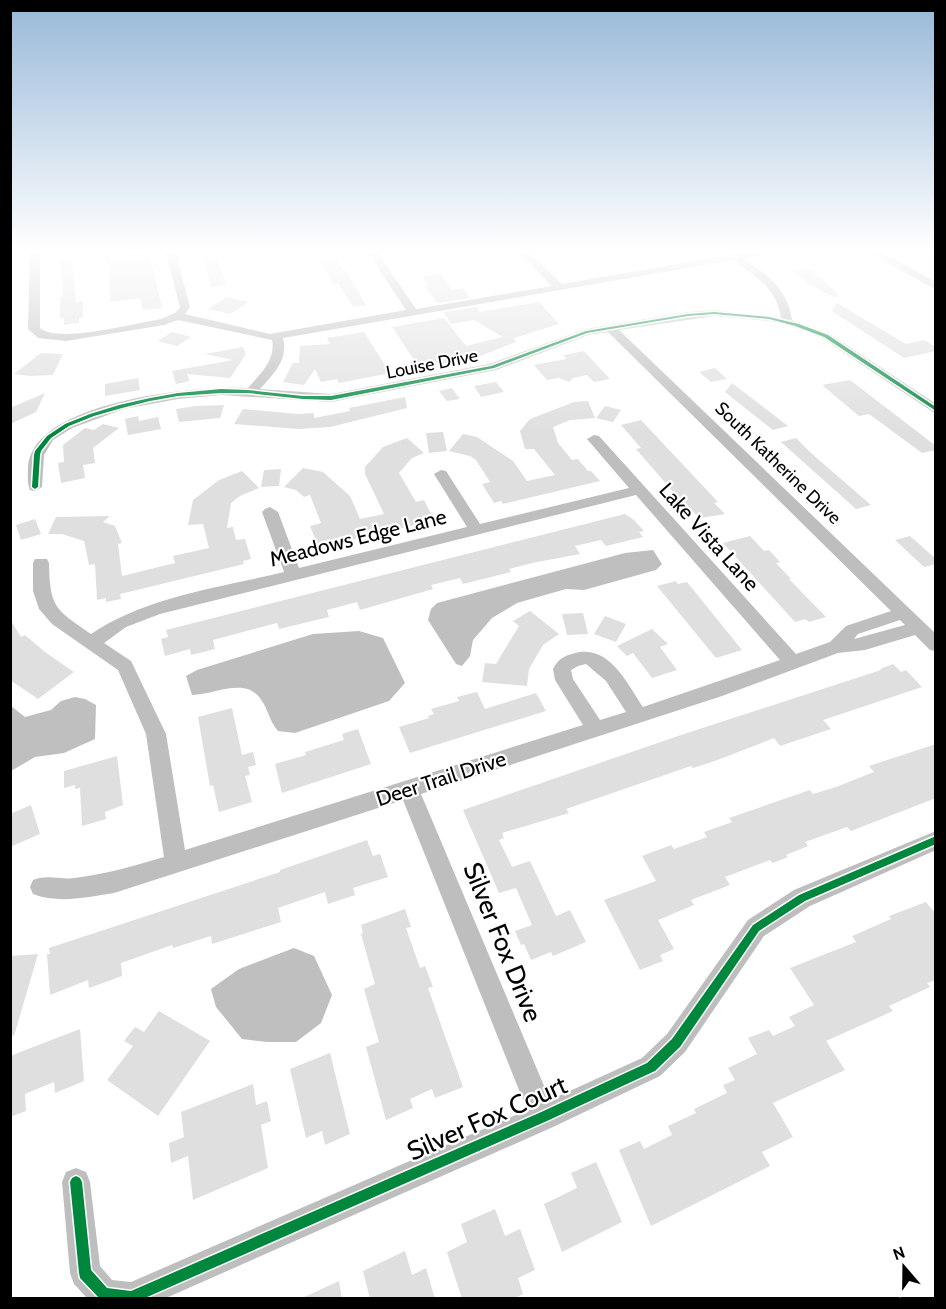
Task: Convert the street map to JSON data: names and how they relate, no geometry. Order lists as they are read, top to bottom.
{
  "streets": {
    "street": [
      "Louise Drive",
      "South Katherine Drive",
      "Lake Vista Lane",
      "Meadows Edge Lane",
      "Deer Trail Drive",
      "Silver Fox Drive",
      "Silver Fox Court"
    ]
  },
  "crossings": [
    ["Louise Drive", "South Katherine Drive"],
    ["Lake Vista Lane", "Meadows Edge Lane"],
    ["Lake Vista Lane", "Deer Trail Drive"],
    ["Deer Trail Drive", "Silver Fox Drive"],
    ["Silver Fox Drive", "Silver Fox Court"]
  ],
  "north": "top"
}
